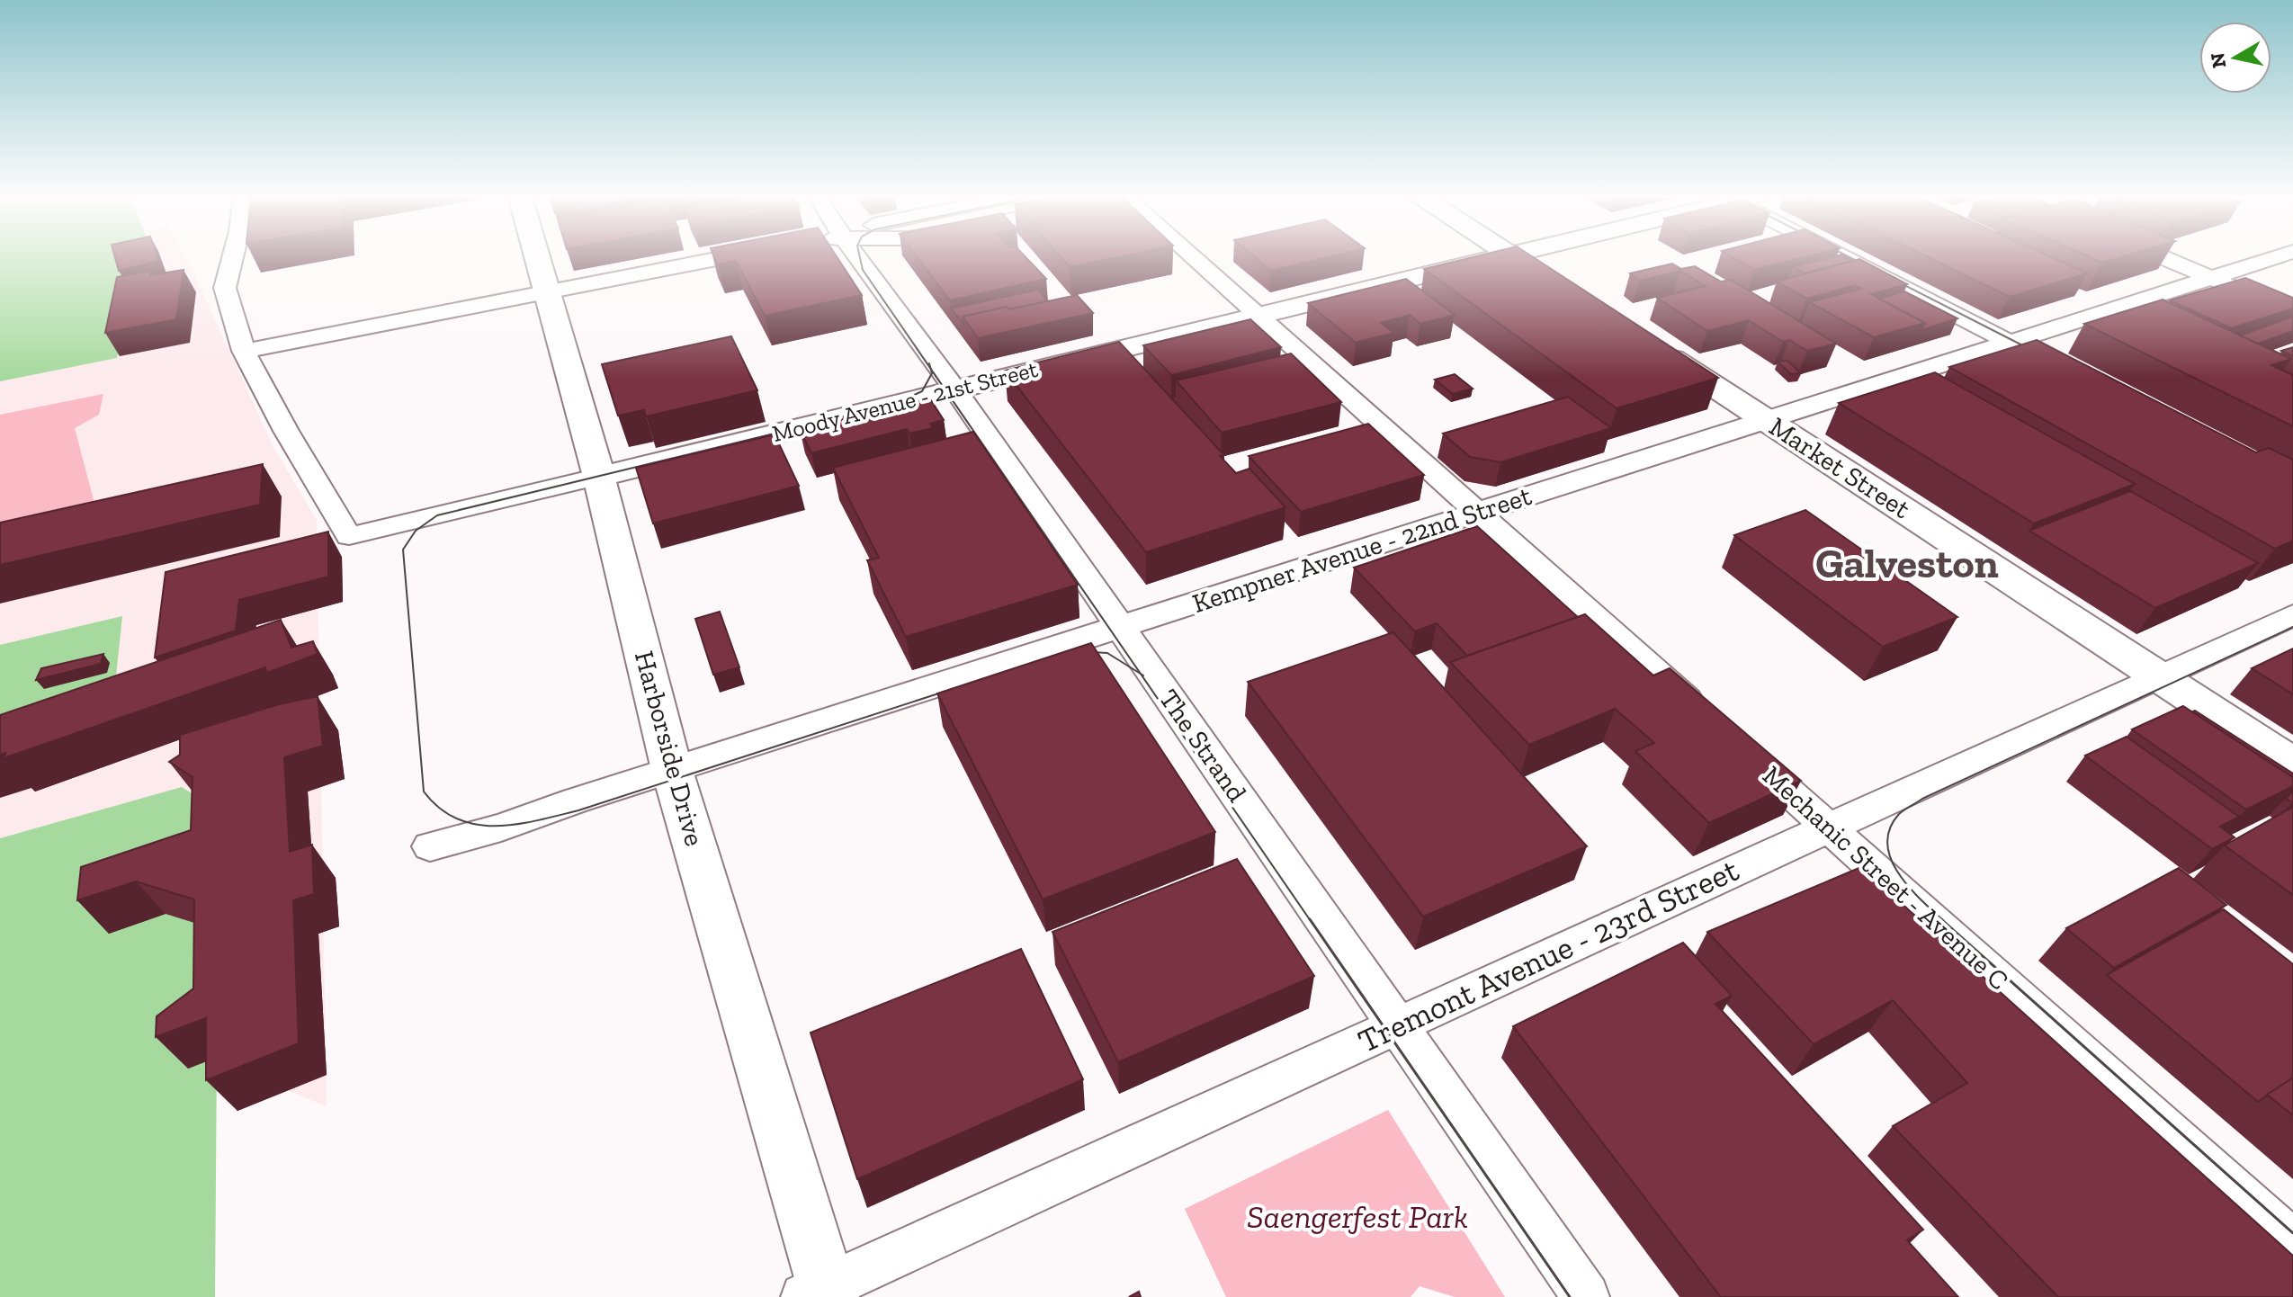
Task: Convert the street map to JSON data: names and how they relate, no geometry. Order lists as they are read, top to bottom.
{
  "streets": {
    "main road": ["Moody Avenue - 21st Street", "Market Street", "Harborside Drive"],
    "street": [
      "Kempner Avenue - 22nd Street",
      "The Strand",
      "Mechanic Street - Avenue C",
      "Tremont Avenue - 23rd Street"
    ]
  },
  "crossings": [
    ["Moody Avenue - 21st Street", "The Strand"],
    ["Moody Avenue - 21st Street", "Harborside Drive"],
    ["Market Street", "Kempner Avenue - 22nd Street"],
    ["Market Street", "Tremont Avenue - 23rd Street"],
    ["Kempner Avenue - 22nd Street", "The Strand"],
    ["Kempner Avenue - 22nd Street", "Harborside Drive"],
    ["The Strand", "Tremont Avenue - 23rd Street"],
    ["Harborside Drive", "Tremont Avenue - 23rd Street"],
    ["Mechanic Street - Avenue C", "Tremont Avenue - 23rd Street"]
  ],
  "districts": ["Galveston"],
  "parks": ["Saengerfest Park"],
  "north": "left"
}
